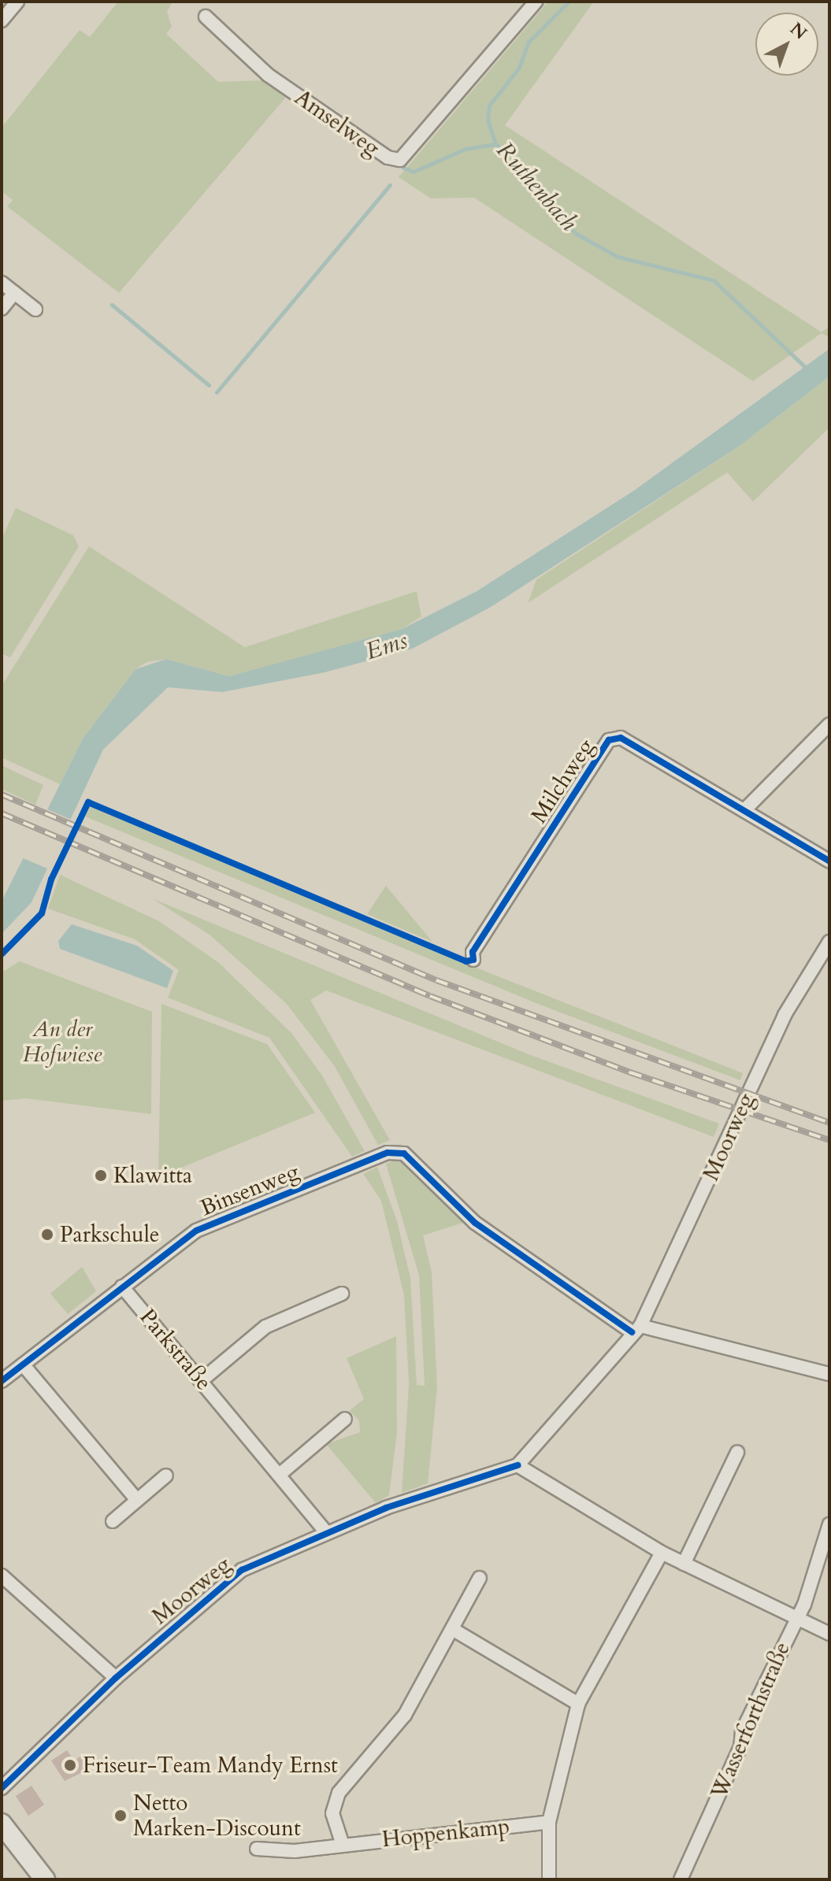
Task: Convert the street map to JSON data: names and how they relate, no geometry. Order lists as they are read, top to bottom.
{
  "streets": {
    "street": [
      "Amselweg",
      "Milchweg",
      "Moorweg",
      "Binsenweg",
      "Parkstraße",
      "Wasserforthstraße",
      "Hoppenkamp"
    ]
  },
  "crossings": [
    ["Moorweg", "Binsenweg"],
    ["Moorweg", "Parkstraße"],
    ["Binsenweg", "Parkstraße"]
  ],
  "water": ["Ruthenbach", "Ems"],
  "parks": ["An der Hofwiese"],
  "places": [
    "Klawitta",
    "Parkschule",
    "Friseur-Team Mandy Ernst",
    "Netto Marken-Discount"
  ],
  "north": "top right"
}
